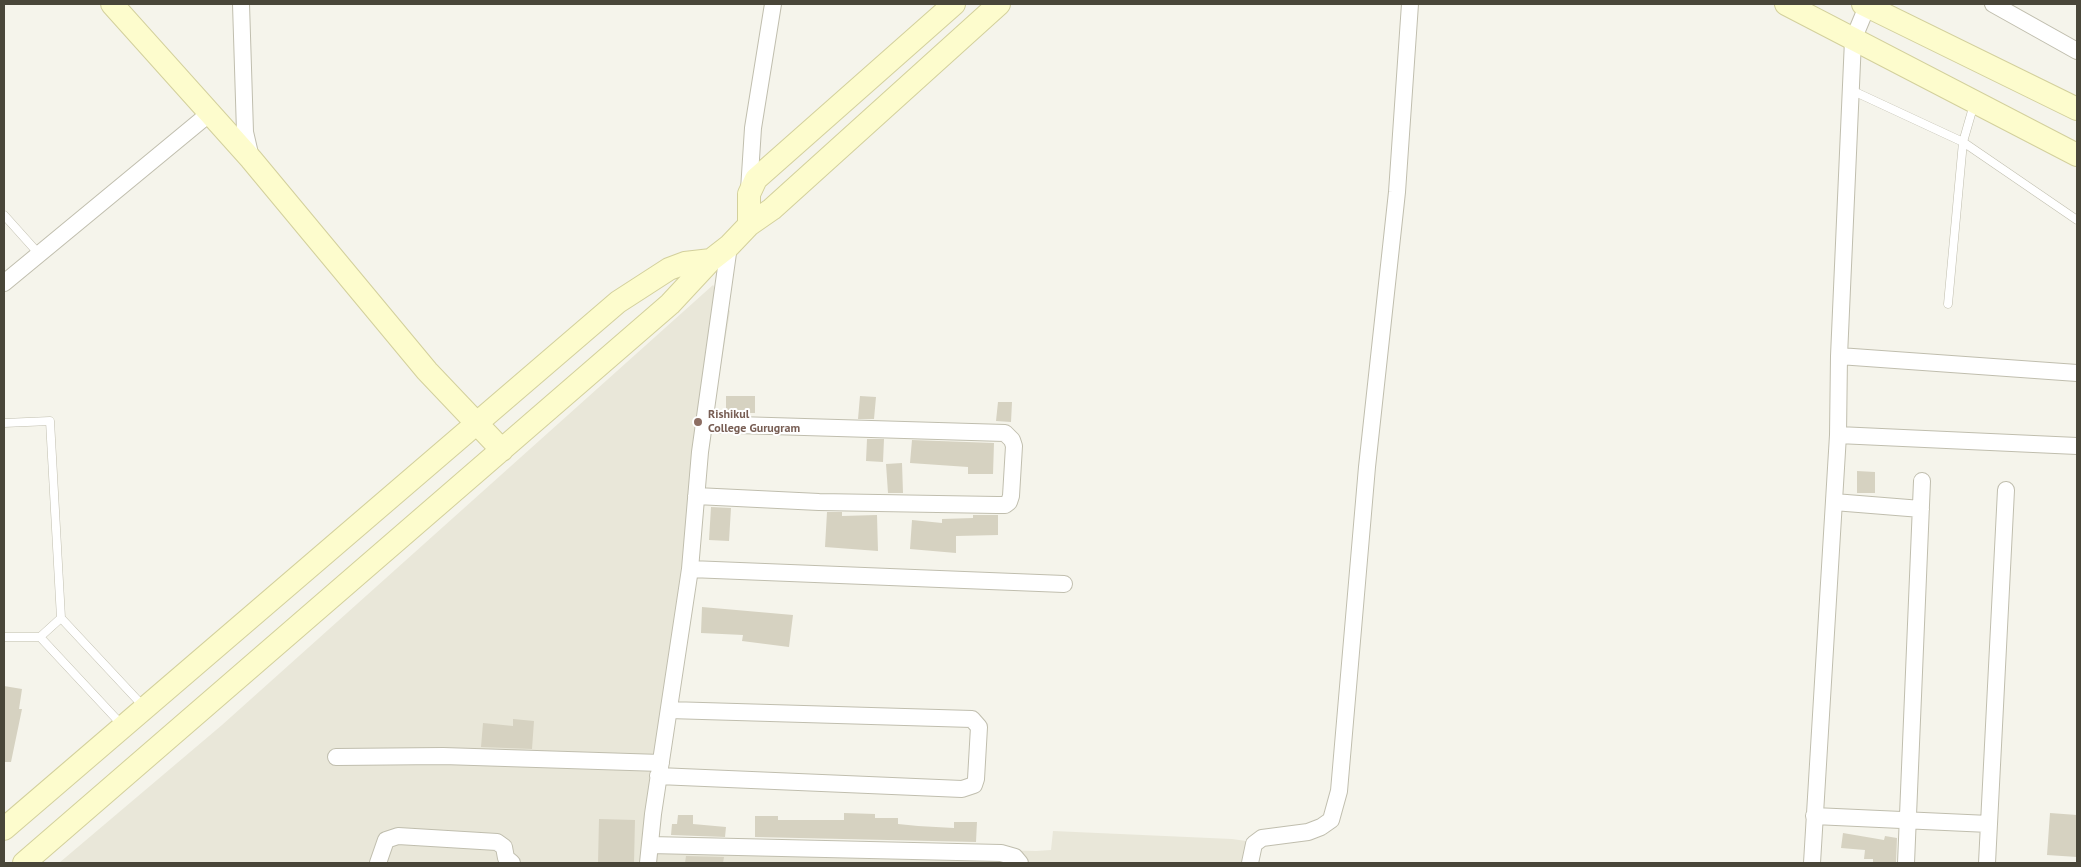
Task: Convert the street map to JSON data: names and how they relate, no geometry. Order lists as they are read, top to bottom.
{
  "places": ["Rishikul College Gurugram"]
}
